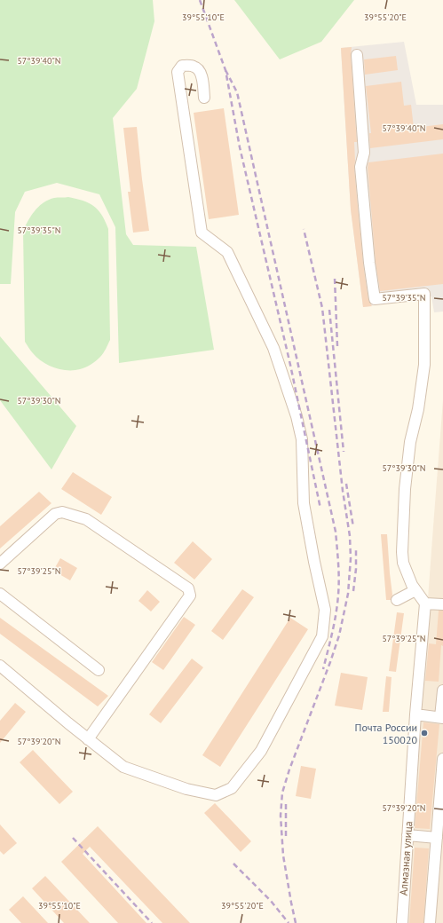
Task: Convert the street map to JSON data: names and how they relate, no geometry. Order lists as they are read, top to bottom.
{
  "streets": {
    "street": ["Алмазная улица"]
  },
  "places": ["Почта России 150020"],
  "coordinates": [
    "39°55'10\"E",
    "39°55'20\"E",
    "57°39'40\"N",
    "57°39'35\"N",
    "57°39'30\"N",
    "57°39'25\"N",
    "57°39'20\"N"
  ]
}
